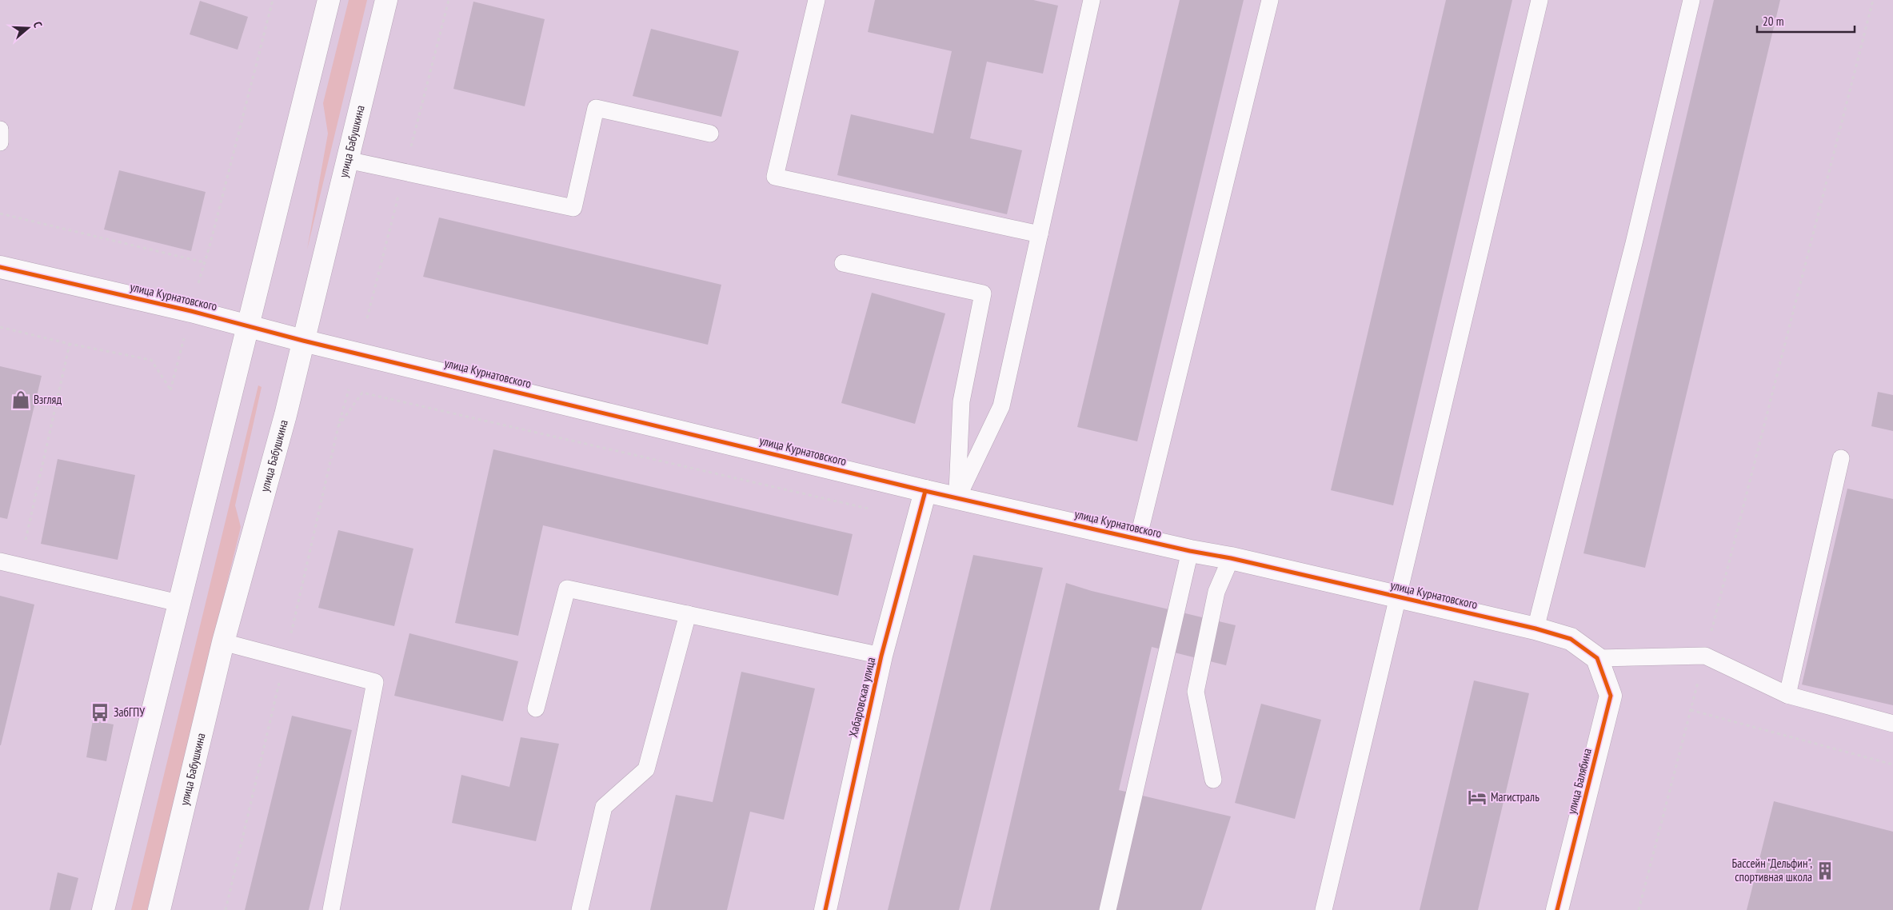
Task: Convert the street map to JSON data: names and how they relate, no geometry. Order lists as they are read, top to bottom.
{
  "streets": {
    "street": [
      "улица Бабушкина",
      "улица Курнатовского",
      "Хабаровская улица",
      "улица Балябина"
    ]
  },
  "crossings": [
    ["улица Бабушкина", "улица Курнатовского"],
    ["улица Курнатовского", "Хабаровская улица"],
    ["улица Курнатовского", "улица Балябина"]
  ],
  "places": {
    "shop": ["Взгляд"],
    "bus stop": ["ЗабГПУ"],
    "hotel": ["Магистраль"],
    "building": ["Бассейн \"Дельфин\", спортивная школа"]
  },
  "scale_bar": "20 m",
  "north": "right"
}
